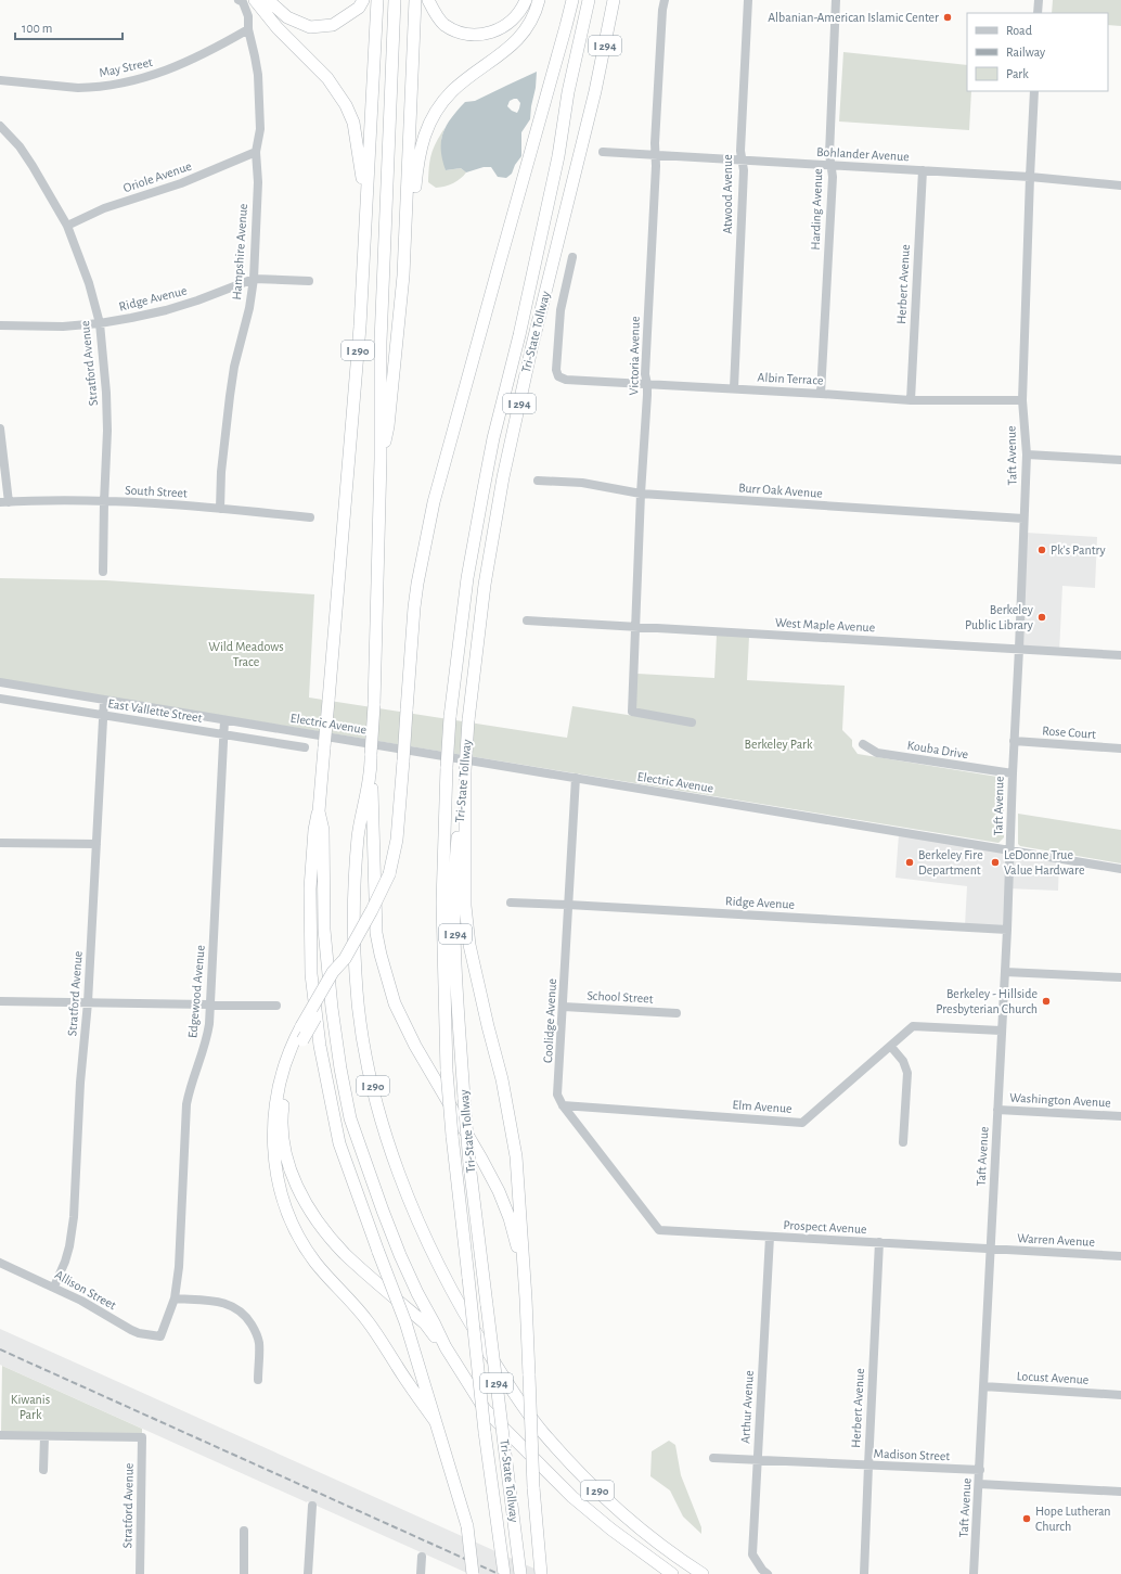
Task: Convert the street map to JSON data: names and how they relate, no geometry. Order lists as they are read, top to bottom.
{
  "streets": {
    "highway": ["I 294", "Tri-State Tollway", "I 290"],
    "street": [
      "May Street",
      "Bohlander Avenue",
      "Oriole Avenue",
      "Atwood Avenue",
      "Harding Avenue",
      "Hampshire Avenue",
      "Herbert Avenue",
      "Ridge Avenue",
      "Victoria Avenue",
      "Stratford Avenue",
      "Albin Terrace",
      "Taft Avenue",
      "Burr Oak Avenue",
      "South Street",
      "West Maple Avenue",
      "East Vallette Street",
      "Electric Avenue",
      "Rose Court",
      "Kouba Drive",
      "Edgewood Avenue",
      "School Street",
      "Coolidge Avenue",
      "Washington Avenue",
      "Elm Avenue",
      "Prospect Avenue",
      "Warren Avenue",
      "Allison Street",
      "Locust Avenue",
      "Arthur Avenue",
      "Madison Street"
    ]
  },
  "crossings": [
    ["May Street", "Hampshire Avenue"],
    ["Bohlander Avenue", "Atwood Avenue"],
    ["Bohlander Avenue", "Harding Avenue"],
    ["Bohlander Avenue", "Herbert Avenue"],
    ["Bohlander Avenue", "Victoria Avenue"],
    ["Bohlander Avenue", "Taft Avenue"],
    ["Oriole Avenue", "Hampshire Avenue"],
    ["Oriole Avenue", "Stratford Avenue"],
    ["Atwood Avenue", "Albin Terrace"],
    ["Harding Avenue", "Albin Terrace"],
    ["Hampshire Avenue", "Ridge Avenue"],
    ["Hampshire Avenue", "South Street"],
    ["Herbert Avenue", "Albin Terrace"],
    ["Herbert Avenue", "Prospect Avenue"],
    ["Herbert Avenue", "Madison Street"],
    ["Ridge Avenue", "Stratford Avenue"],
    ["Ridge Avenue", "Taft Avenue"],
    ["Ridge Avenue", "Coolidge Avenue"],
    ["Victoria Avenue", "Albin Terrace"],
    ["Victoria Avenue", "Burr Oak Avenue"],
    ["Victoria Avenue", "West Maple Avenue"],
    ["Stratford Avenue", "South Street"],
    ["Stratford Avenue", "East Vallette Street"],
    ["Stratford Avenue", "Allison Street"],
    ["Albin Terrace", "Taft Avenue"],
    ["Taft Avenue", "Burr Oak Avenue"],
    ["Taft Avenue", "West Maple Avenue"],
    ["Taft Avenue", "Electric Avenue"],
    ["Taft Avenue", "Rose Court"],
    ["Taft Avenue", "Kouba Drive"],
    ["Taft Avenue", "Washington Avenue"],
    ["Taft Avenue", "Elm Avenue"],
    ["Taft Avenue", "Prospect Avenue"],
    ["Taft Avenue", "Warren Avenue"],
    ["Taft Avenue", "Locust Avenue"],
    ["Taft Avenue", "Madison Street"],
    ["East Vallette Street", "Electric Avenue"],
    ["East Vallette Street", "Edgewood Avenue"],
    ["Electric Avenue", "Edgewood Avenue"],
    ["Electric Avenue", "Coolidge Avenue"],
    ["Edgewood Avenue", "Allison Street"],
    ["School Street", "Coolidge Avenue"],
    ["Coolidge Avenue", "Elm Avenue"],
    ["Coolidge Avenue", "Prospect Avenue"],
    ["Prospect Avenue", "Warren Avenue"],
    ["Prospect Avenue", "Arthur Avenue"],
    ["Arthur Avenue", "Madison Street"]
  ],
  "parks": ["Wild Meadows Trace", "Berkeley Park", "Kiwanis Park"],
  "places": [
    "Albanian-American Islamic Center",
    "Pk's Pantry",
    "Berkeley Public Library",
    "Berkeley Fire Department",
    "LeDonne True Value Hardware",
    "Berkeley - Hillside Presbyterian Church",
    "Hope Lutheran Church"
  ],
  "legend": ["Road", "Railway", "Park"],
  "scale_bar": "100 m"
}
